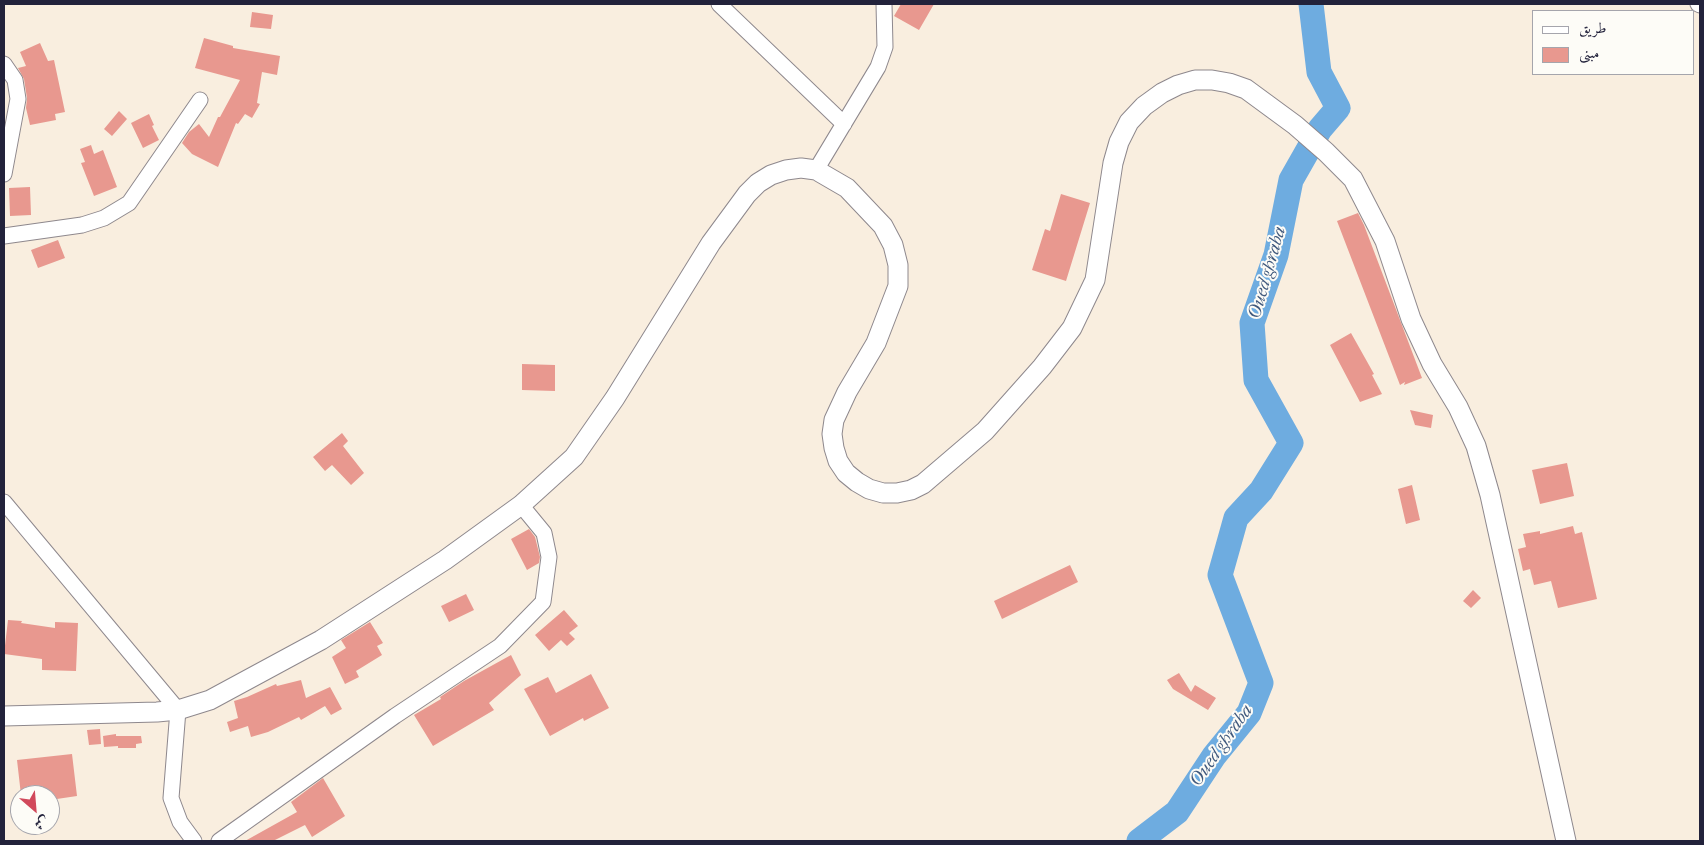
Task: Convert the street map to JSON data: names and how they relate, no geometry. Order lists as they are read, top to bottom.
{
  "water": ["Oued ghraba"],
  "legend": ["طريق", "مبنى"],
  "north": "bottom right"
}
